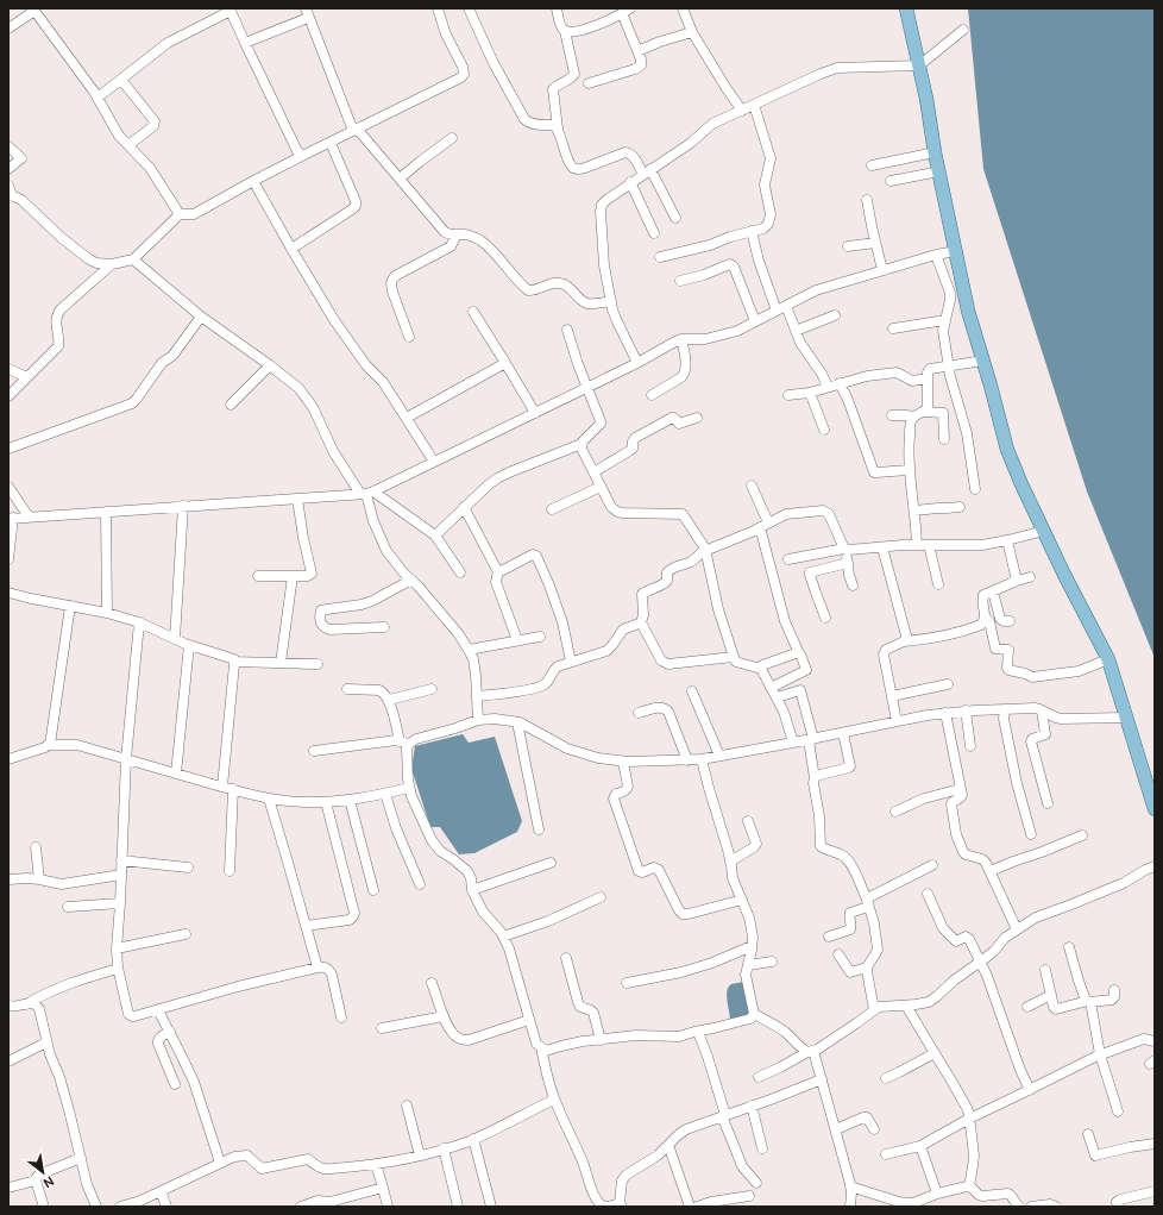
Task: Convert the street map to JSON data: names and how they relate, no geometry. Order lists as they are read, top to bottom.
{
  "north": "bottom right"
}
